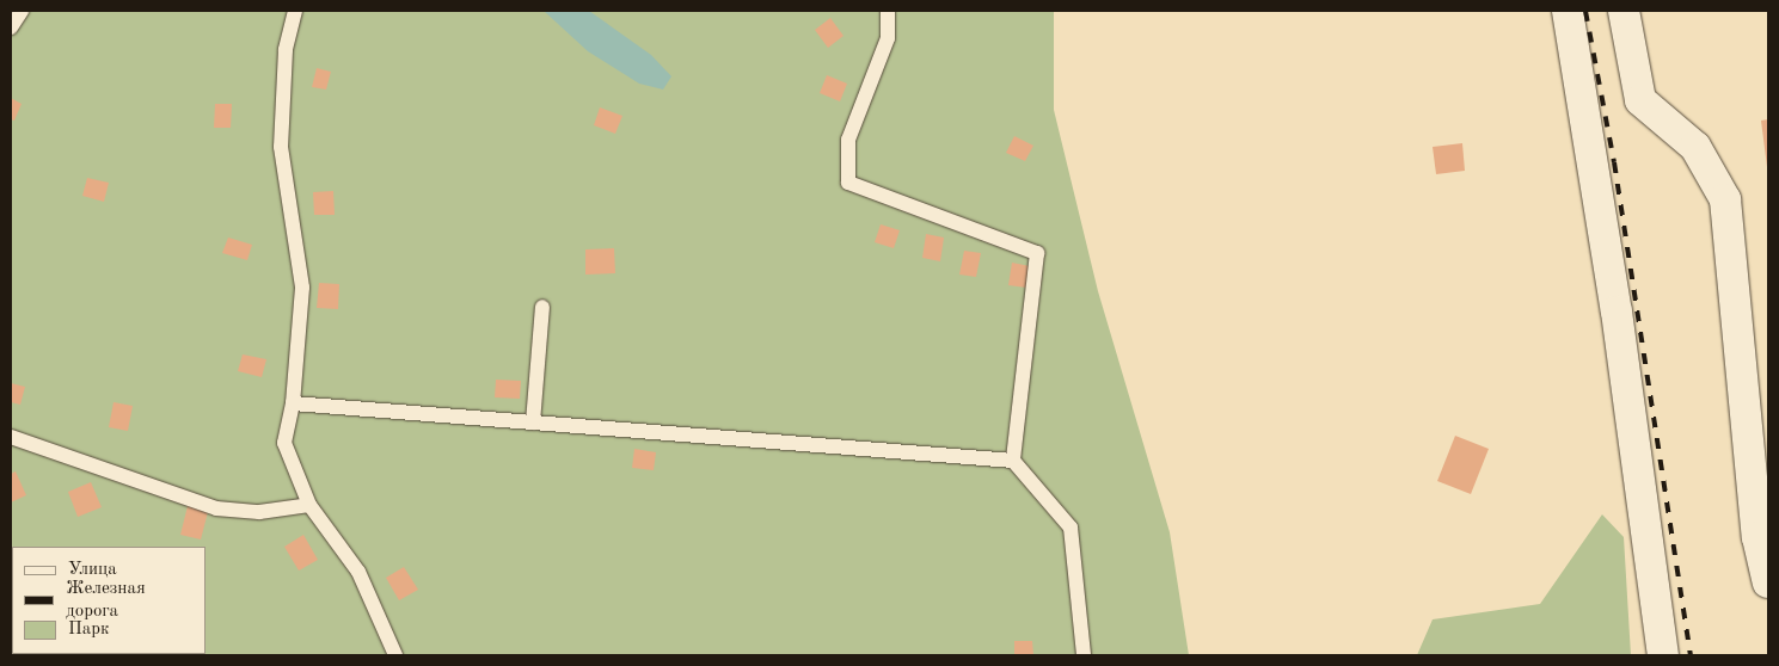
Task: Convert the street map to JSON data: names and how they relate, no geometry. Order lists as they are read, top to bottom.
{
  "legend": ["Улица", "Железная дорога", "Парк"]
}
